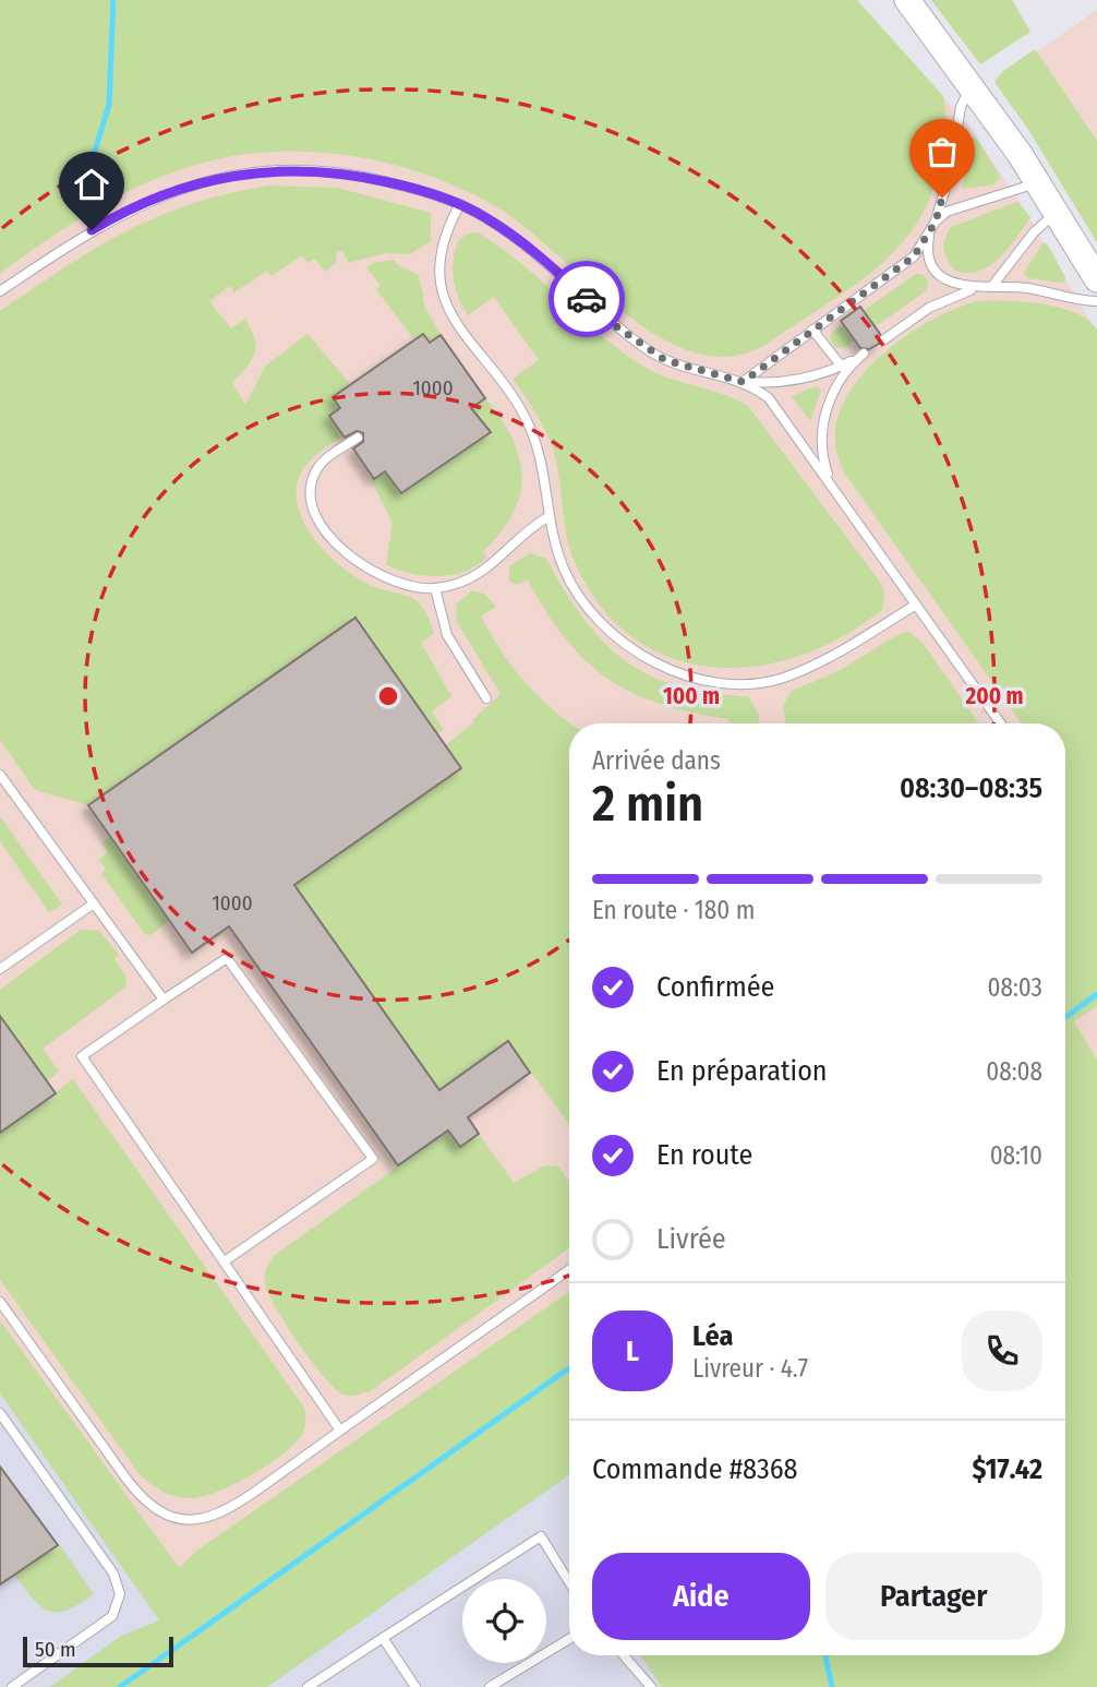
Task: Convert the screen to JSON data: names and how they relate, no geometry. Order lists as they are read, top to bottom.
{
  "house_numbers": ["1000", "1000"],
  "scale_bar": "50 m",
  "page": {
    "heading": ["2 min", "Arrivée dans", "08:30–08:35"],
    "panel": [
      "Léa",
      "Livreur · 4.7",
      "Commande #8368",
      "$17.42"
    ],
    "bar": "En route · 180 m",
    "list": [
      ["Confirmée", "08:03"],
      ["En préparation", "08:08"],
      ["En route", "08:10"],
      "Livrée"
    ],
    "round": "L",
    "buttons": ["Aide", "Partager"],
    "scale": "50 m"
  },
  "rings": ["100 m", "200 m"]
}
